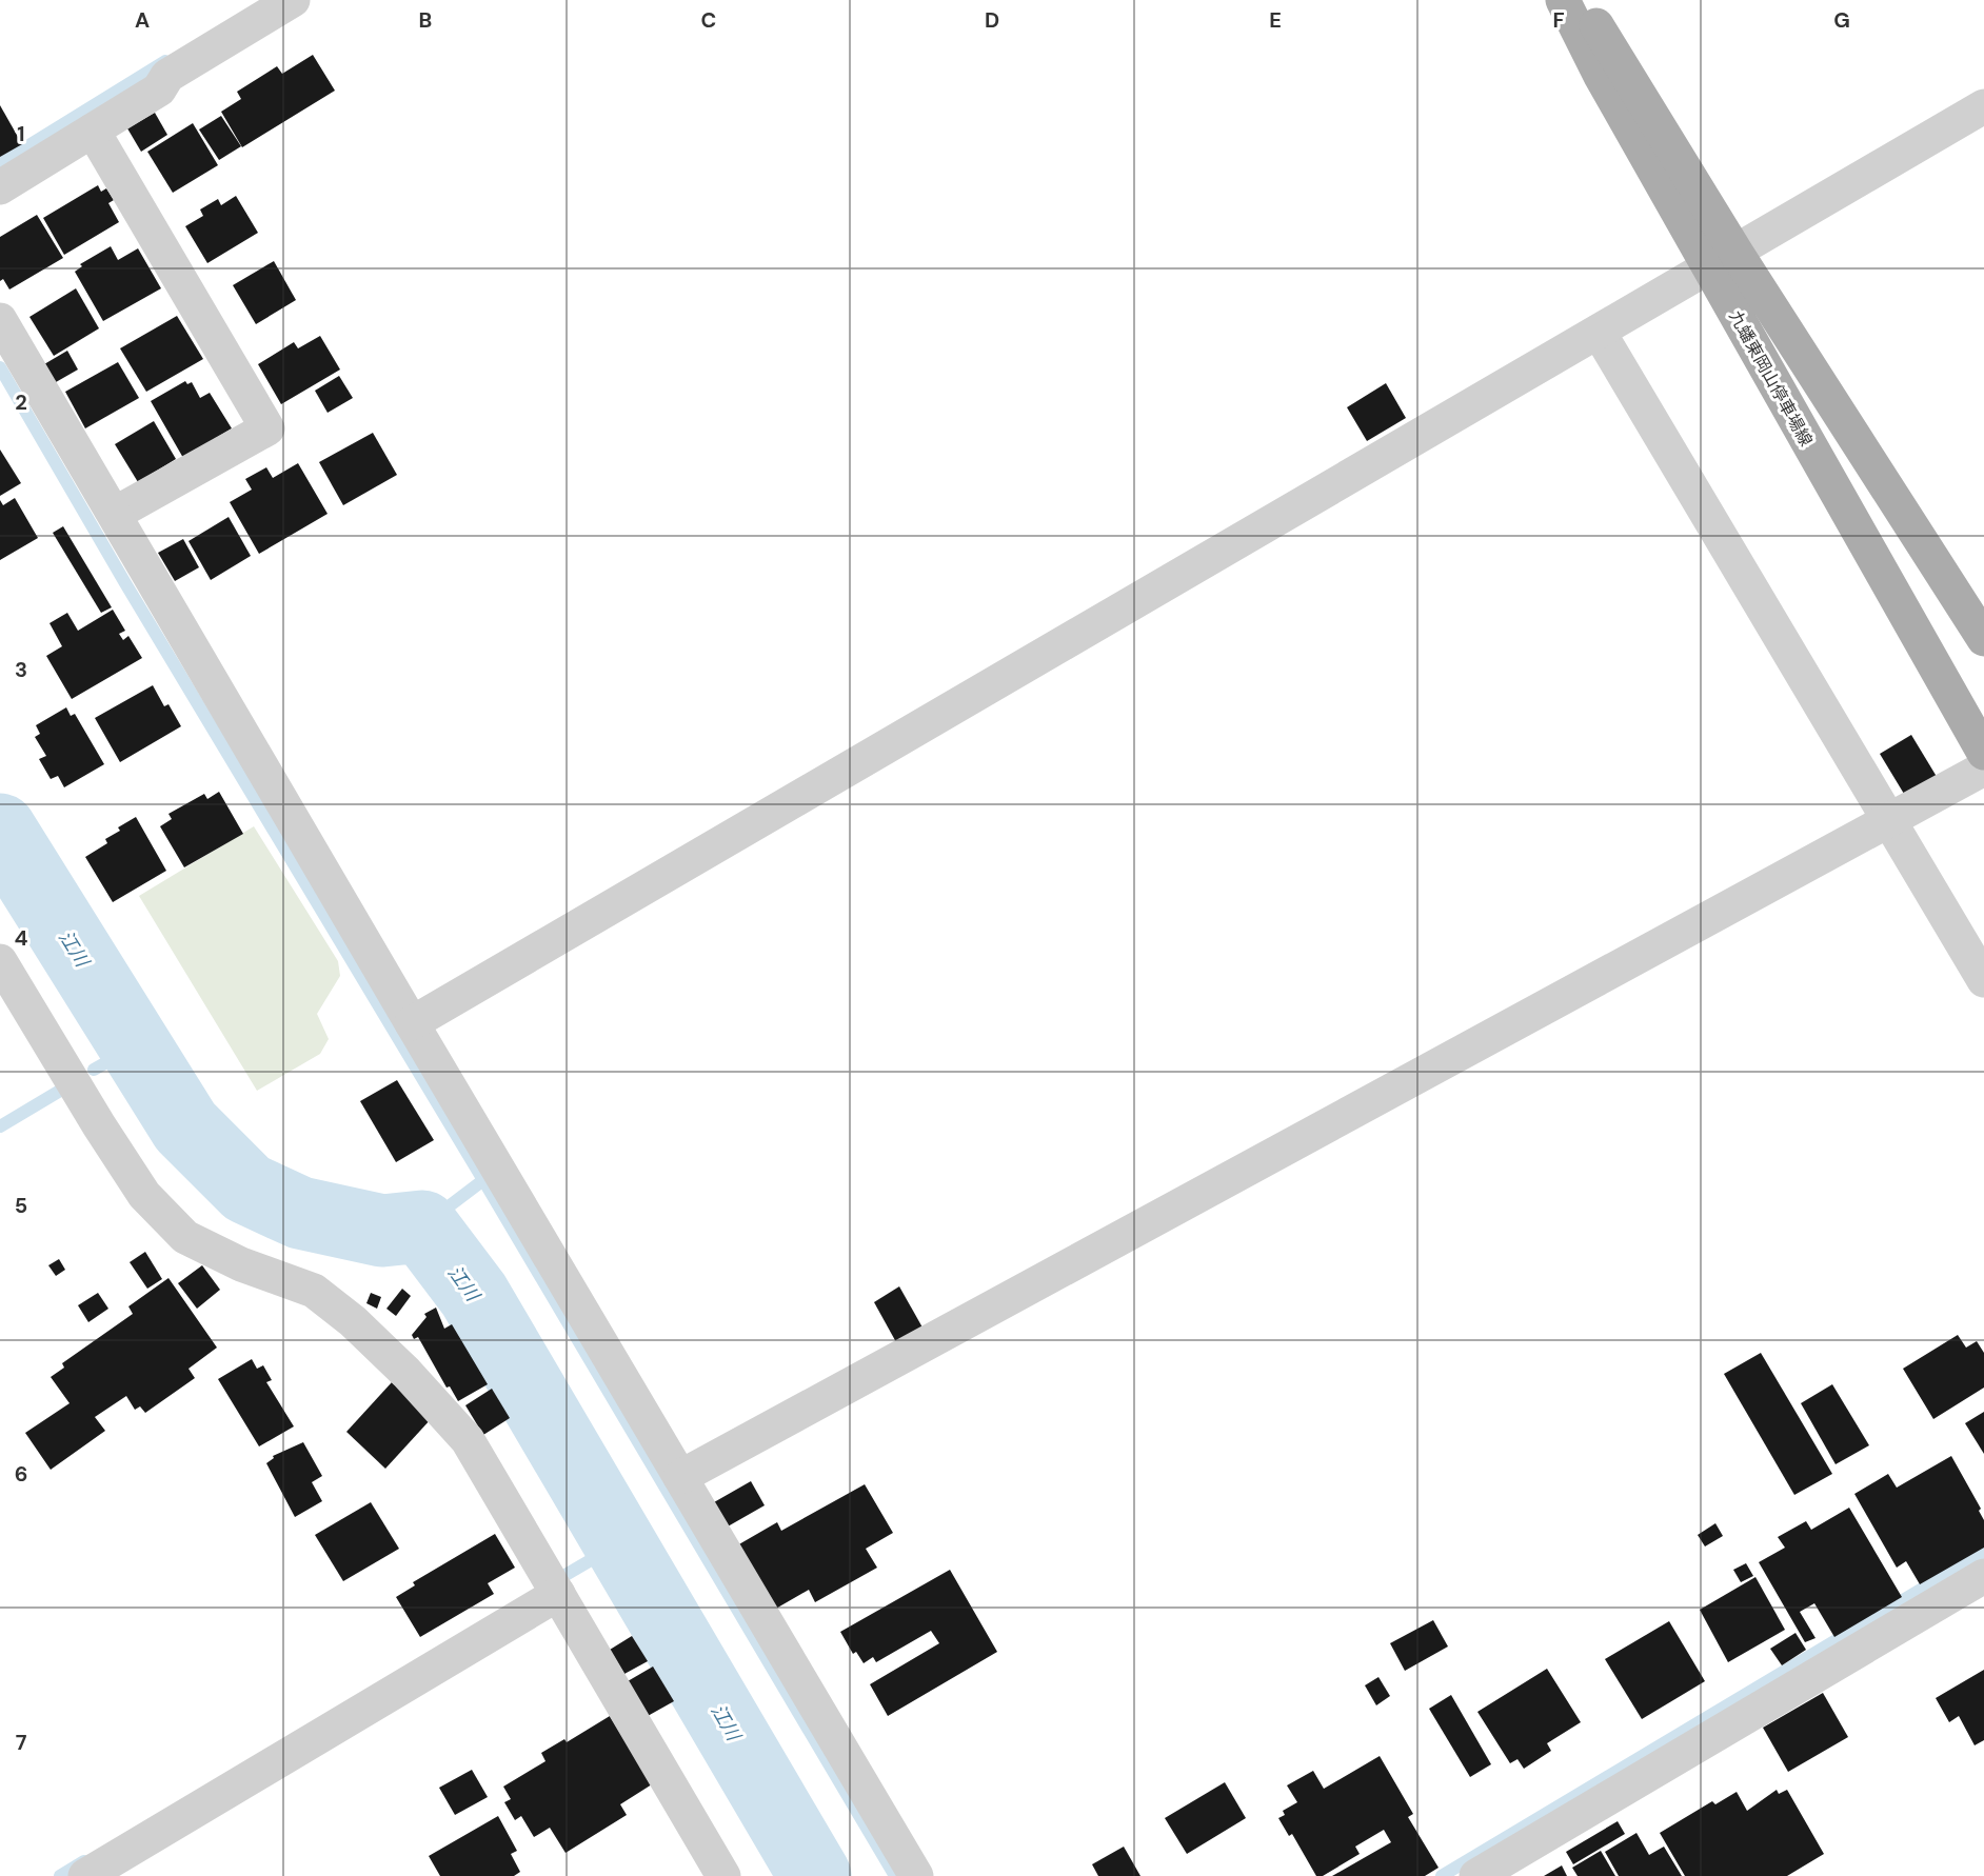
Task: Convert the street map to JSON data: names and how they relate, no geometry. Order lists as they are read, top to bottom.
{
  "streets": {
    "main road": ["九蟠東岡山停車場線"]
  },
  "water": ["江川"],
  "grid": {
    "columns": [
      "A",
      "B",
      "C",
      "D",
      "E",
      "F",
      "G"
    ],
    "rows": [
      "1",
      "2",
      "3",
      "4",
      "5",
      "6",
      "7"
    ]
  }
}
